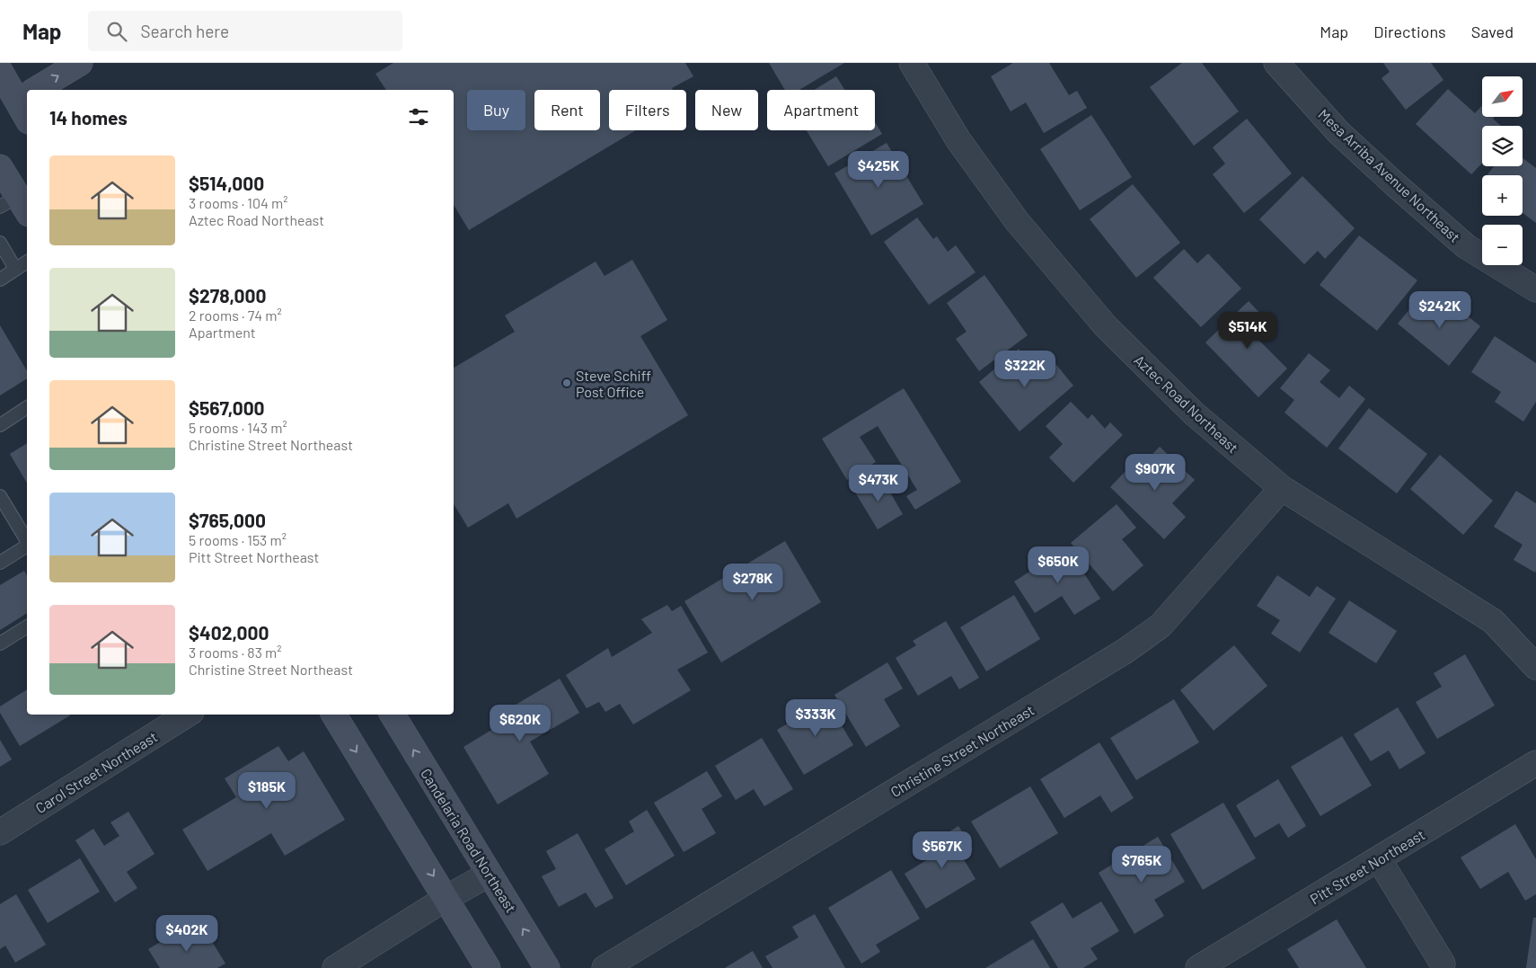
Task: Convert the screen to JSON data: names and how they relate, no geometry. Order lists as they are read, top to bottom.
{
  "streets": {
    "main road": ["Candelaria Road Northeast"],
    "street": [
      "Mesa Arriba Avenue Northeast",
      "Aztec Road Northeast",
      "Christine Street Northeast",
      "Carol Street Northeast",
      "Pitt Street Northeast"
    ]
  },
  "crossings": [
    ["Aztec Road Northeast", "Christine Street Northeast"]
  ],
  "places": ["Steve Schiff Post Office"],
  "north": "top right",
  "page": {
    "header": "Map",
    "search": "Search here",
    "nav": ["Map", "Directions", "Saved"],
    "map_buttons": ["+", "−"],
    "chip": [
      "Buy",
      "Rent",
      "Filters",
      "New",
      "Apartment"
    ],
    "heading": "14 homes",
    "list": [
      {
        "name": "$514,000",
        "note": "3 rooms · 104 m² · Aztec Road Northeast"
      },
      {
        "name": "$278,000",
        "note": "2 rooms · 74 m² · Apartment"
      },
      {
        "name": "$567,000",
        "note": "5 rooms · 143 m² · Christine Street Northeast"
      },
      {
        "name": "$765,000",
        "note": "5 rooms · 153 m² · Pitt Street Northeast"
      },
      {
        "name": "$402,000",
        "note": "3 rooms · 83 m² · Christine Street Northeast"
      }
    ],
    "price": [
      "$425K",
      "$242K",
      "$514K",
      "$322K",
      "$907K",
      "$473K",
      "$650K",
      "$278K",
      "$333K",
      "$620K",
      "$185K",
      "$567K",
      "$765K",
      "$402K"
    ]
  }
}
